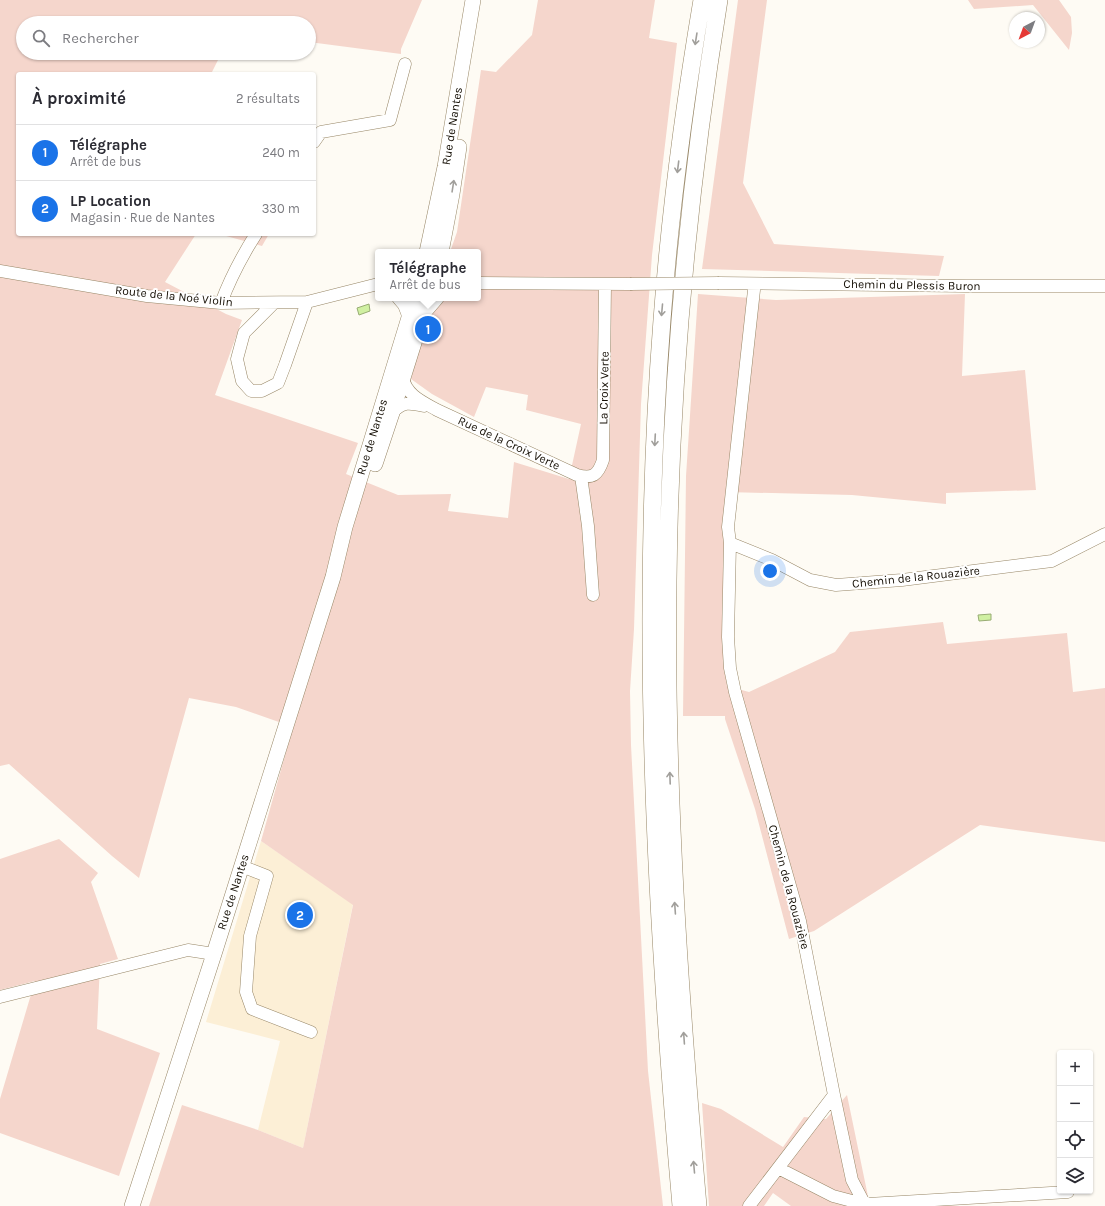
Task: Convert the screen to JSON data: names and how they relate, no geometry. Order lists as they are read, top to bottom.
{
  "streets": {
    "main road": ["Rue de Nantes"],
    "street": [
      "Chemin du Plessis Buron",
      "Route de la Noé Violin",
      "La Croix Verte",
      "Rue de la Croix Verte",
      "Chemin de la Rouazière"
    ]
  },
  "crossings": [
    ["Rue de Nantes", "Rue de la Croix Verte"],
    ["Chemin du Plessis Buron", "La Croix Verte"],
    ["Chemin du Plessis Buron", "Chemin de la Rouazière"],
    ["La Croix Verte", "Rue de la Croix Verte"]
  ],
  "north": "bottom left",
  "page": {
    "search": "Rechercher",
    "heading": ["À proximité", "2 résultats"],
    "list": [
      {
        "mark": "1",
        "name": "Télégraphe",
        "note": "Arrêt de bus",
        "value": "240 m"
      },
      {
        "mark": "2",
        "name": "LP Location",
        "note": "Magasin · Rue de Nantes",
        "value": "330 m"
      }
    ],
    "popup": ["Télégraphe", "Arrêt de bus"],
    "pins": ["1", "2"],
    "map_buttons": ["+", "−"]
  }
}
